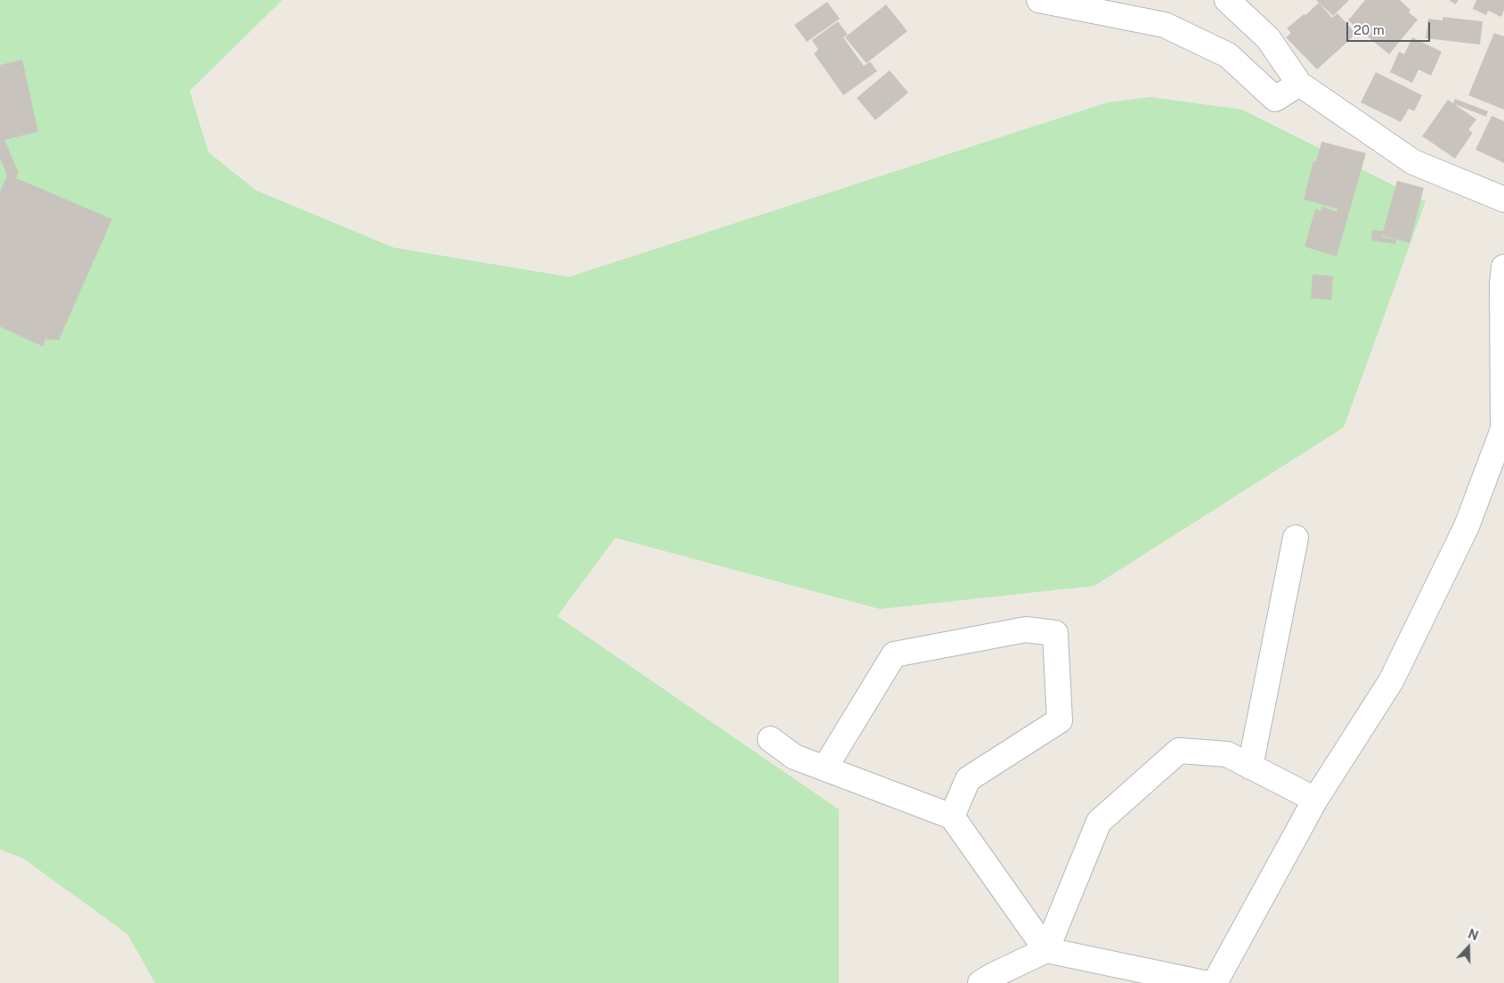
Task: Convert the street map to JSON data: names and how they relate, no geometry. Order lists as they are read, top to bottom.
{
  "scale_bar": "20 m",
  "north": "top"
}
